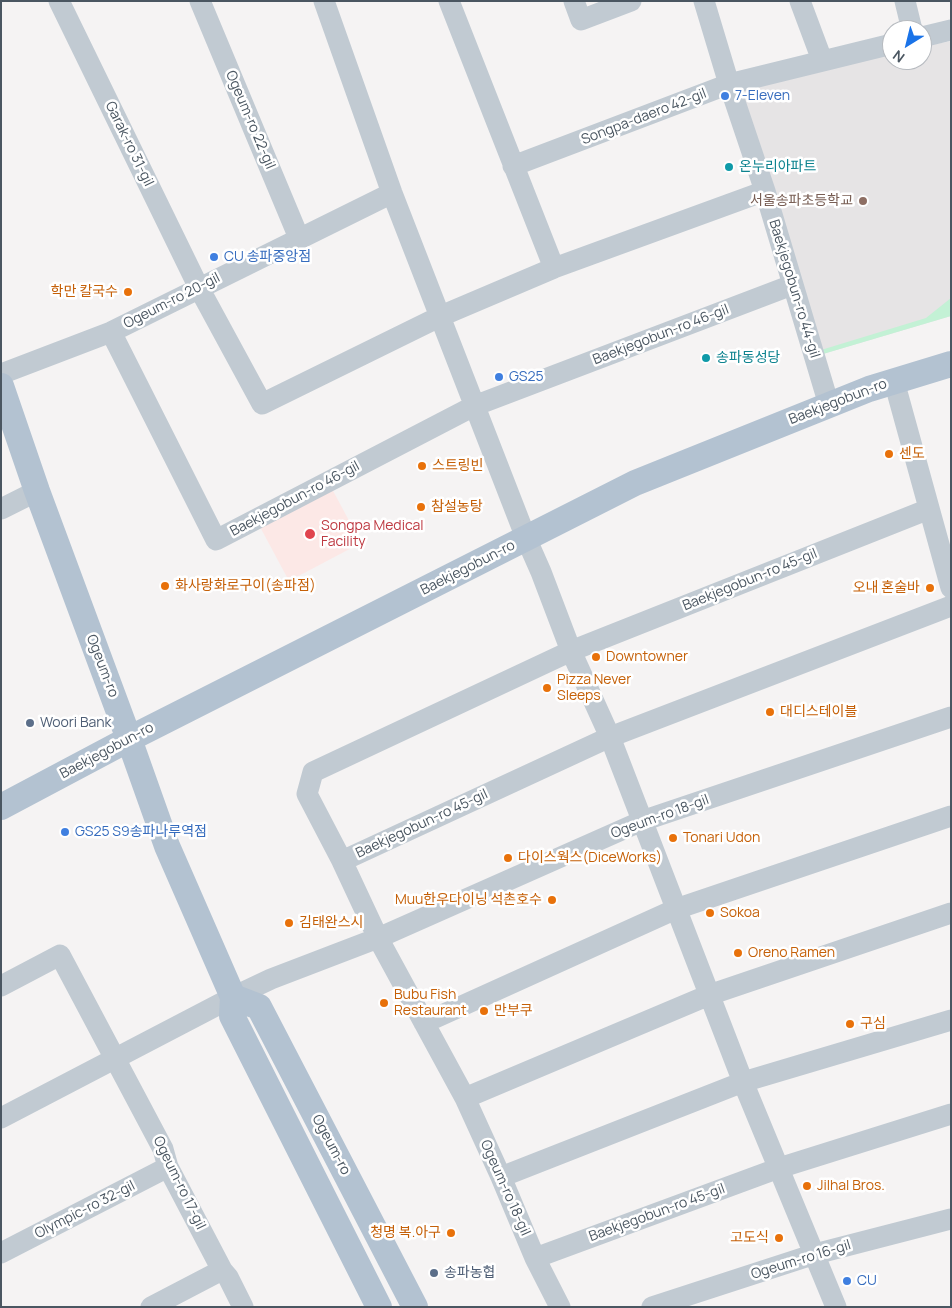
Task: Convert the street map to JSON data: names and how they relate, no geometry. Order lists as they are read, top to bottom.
{
  "streets": {
    "main road": ["Baekjegobun-ro", "Ogeum-ro"],
    "street": [
      "Songpa-daero 42-gil",
      "Ogeum-ro 22-gil",
      "Garak-ro 31-gil",
      "Baekjegobun-ro 44-gil",
      "Ogeum-ro 20-gil",
      "Baekjegobun-ro 46-gil",
      "Baekjegobun-ro 45-gil",
      "Ogeum-ro 18-gil",
      "Ogeum-ro 17-gil",
      "Olympic-ro 32-gil",
      "Ogeum-ro 16-gil"
    ]
  },
  "crossings": [
    ["Songpa-daero 42-gil", "Baekjegobun-ro 44-gil"],
    ["Ogeum-ro 22-gil", "Ogeum-ro 20-gil"],
    ["Garak-ro 31-gil", "Ogeum-ro 20-gil"],
    ["Baekjegobun-ro 44-gil", "Baekjegobun-ro 46-gil"],
    ["Baekjegobun-ro 44-gil", "Baekjegobun-ro"],
    ["Ogeum-ro 20-gil", "Baekjegobun-ro 46-gil"],
    ["Baekjegobun-ro", "Ogeum-ro"],
    ["Baekjegobun-ro 45-gil", "Ogeum-ro 18-gil"],
    ["Ogeum-ro", "Ogeum-ro 18-gil"],
    ["Ogeum-ro 17-gil", "Olympic-ro 32-gil"]
  ],
  "places": [
    "7-Eleven",
    "온누리아파트",
    "서울송파초등학교",
    "CU 송파중앙점",
    "학만 칼국수",
    "송파동성당",
    "GS25",
    "센도",
    "스트링빈",
    "참설농탕",
    "Songpa Medical Facility",
    "화사랑화로구이(송파점)",
    "오내 혼술바",
    "Downtowner",
    "Pizza Never Sleeps",
    "대디스테이블",
    "Woori Bank",
    "GS25 S9송파나루역점",
    "Tonari Udon",
    "다이스웍스(DiceWorks)",
    "Muu한우다이닝 석촌호수",
    "Sokoa",
    "김태완스시",
    "Oreno Ramen",
    "Bubu Fish Restaurant",
    "만부쿠",
    "구심",
    "Jilhal Bros.",
    "청명 복.아구",
    "고도식",
    "송파농협",
    "CU"
  ],
  "north": "bottom left"
}
